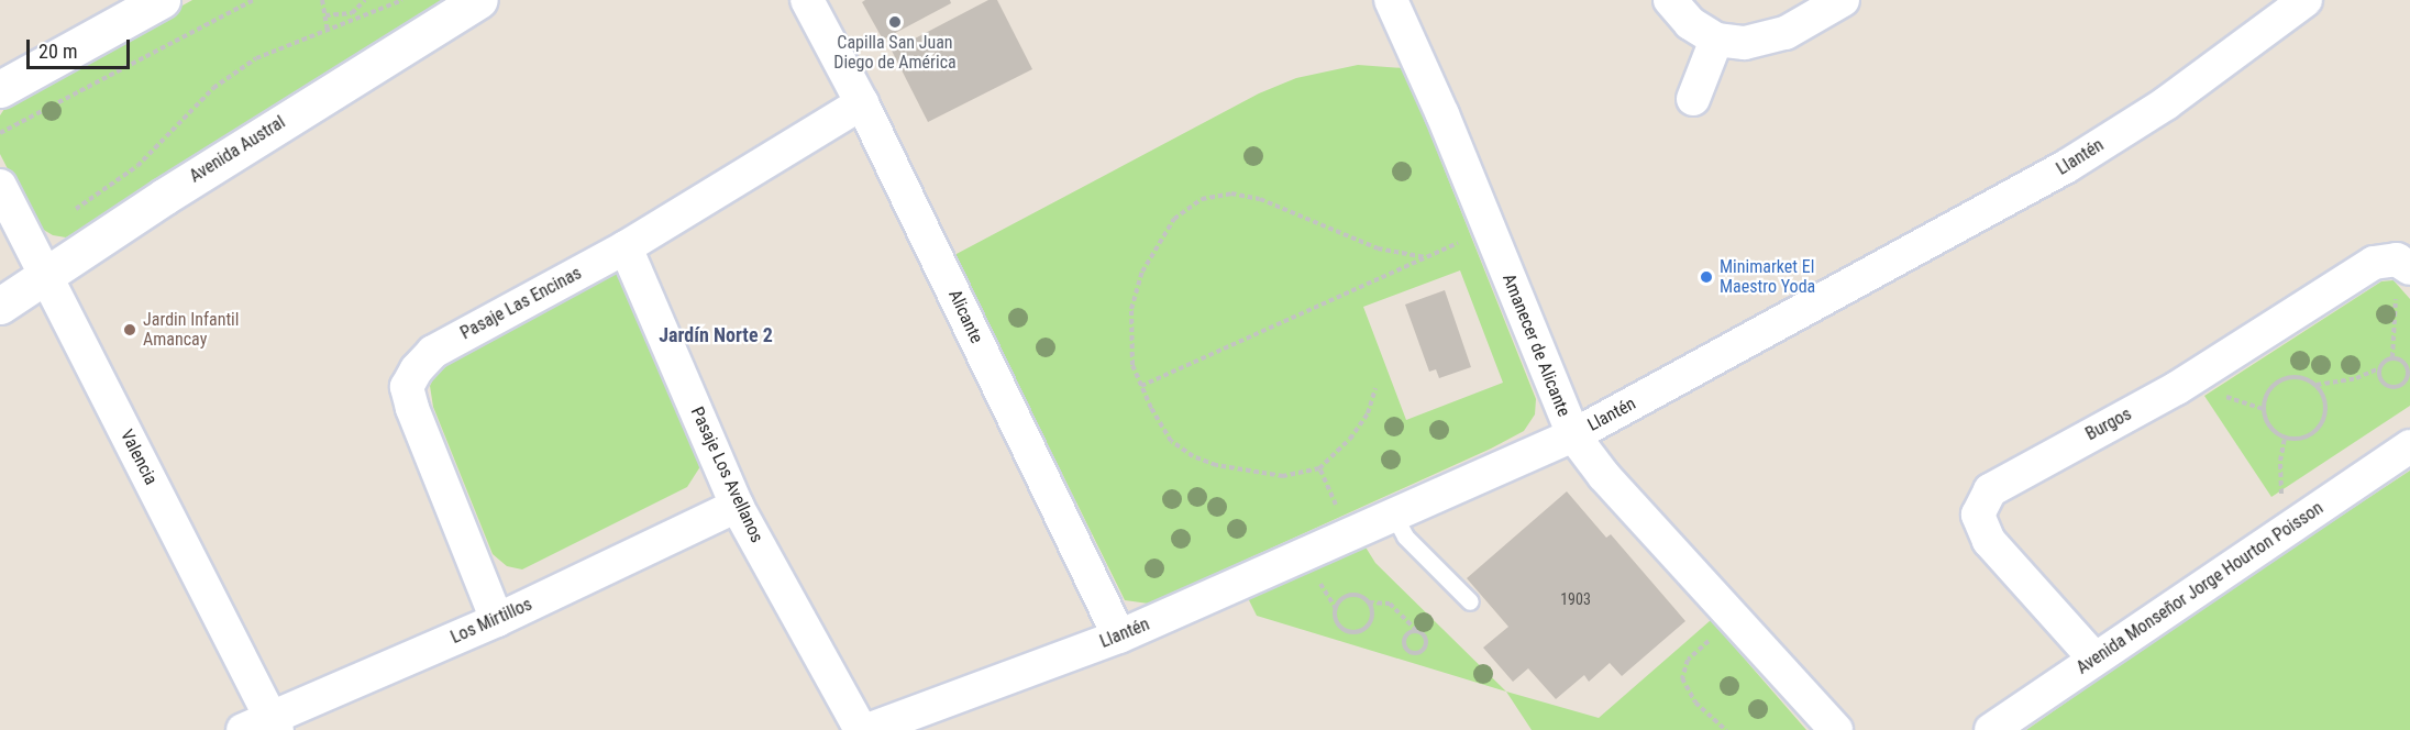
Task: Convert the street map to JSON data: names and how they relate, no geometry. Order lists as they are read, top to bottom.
{
  "streets": {
    "main road": ["Avenida Austral"],
    "street": [
      "Llantén",
      "Pasaje Las Encinas",
      "Alicante",
      "Amanecer de Alicante",
      "Burgos",
      "Valencia",
      "Pasaje Los Avellanos",
      "Avenida Monseñor Jorge Hourton Poisson",
      "Los Mirtillos"
    ]
  },
  "crossings": [
    ["Avenida Austral", "Valencia"],
    ["Llantén", "Alicante"],
    ["Llantén", "Amanecer de Alicante"],
    ["Pasaje Las Encinas", "Alicante"],
    ["Pasaje Las Encinas", "Pasaje Los Avellanos"],
    ["Pasaje Las Encinas", "Los Mirtillos"],
    ["Burgos", "Avenida Monseñor Jorge Hourton Poisson"],
    ["Valencia", "Los Mirtillos"],
    ["Pasaje Los Avellanos", "Los Mirtillos"]
  ],
  "districts": ["Jardín Norte 2"],
  "places": ["Capilla San Juan Diego de América", "Minimarket El Maestro Yoda", "Jardin Infantil Amancay"],
  "house_numbers": ["1903"],
  "scale_bar": "20 m"
}
